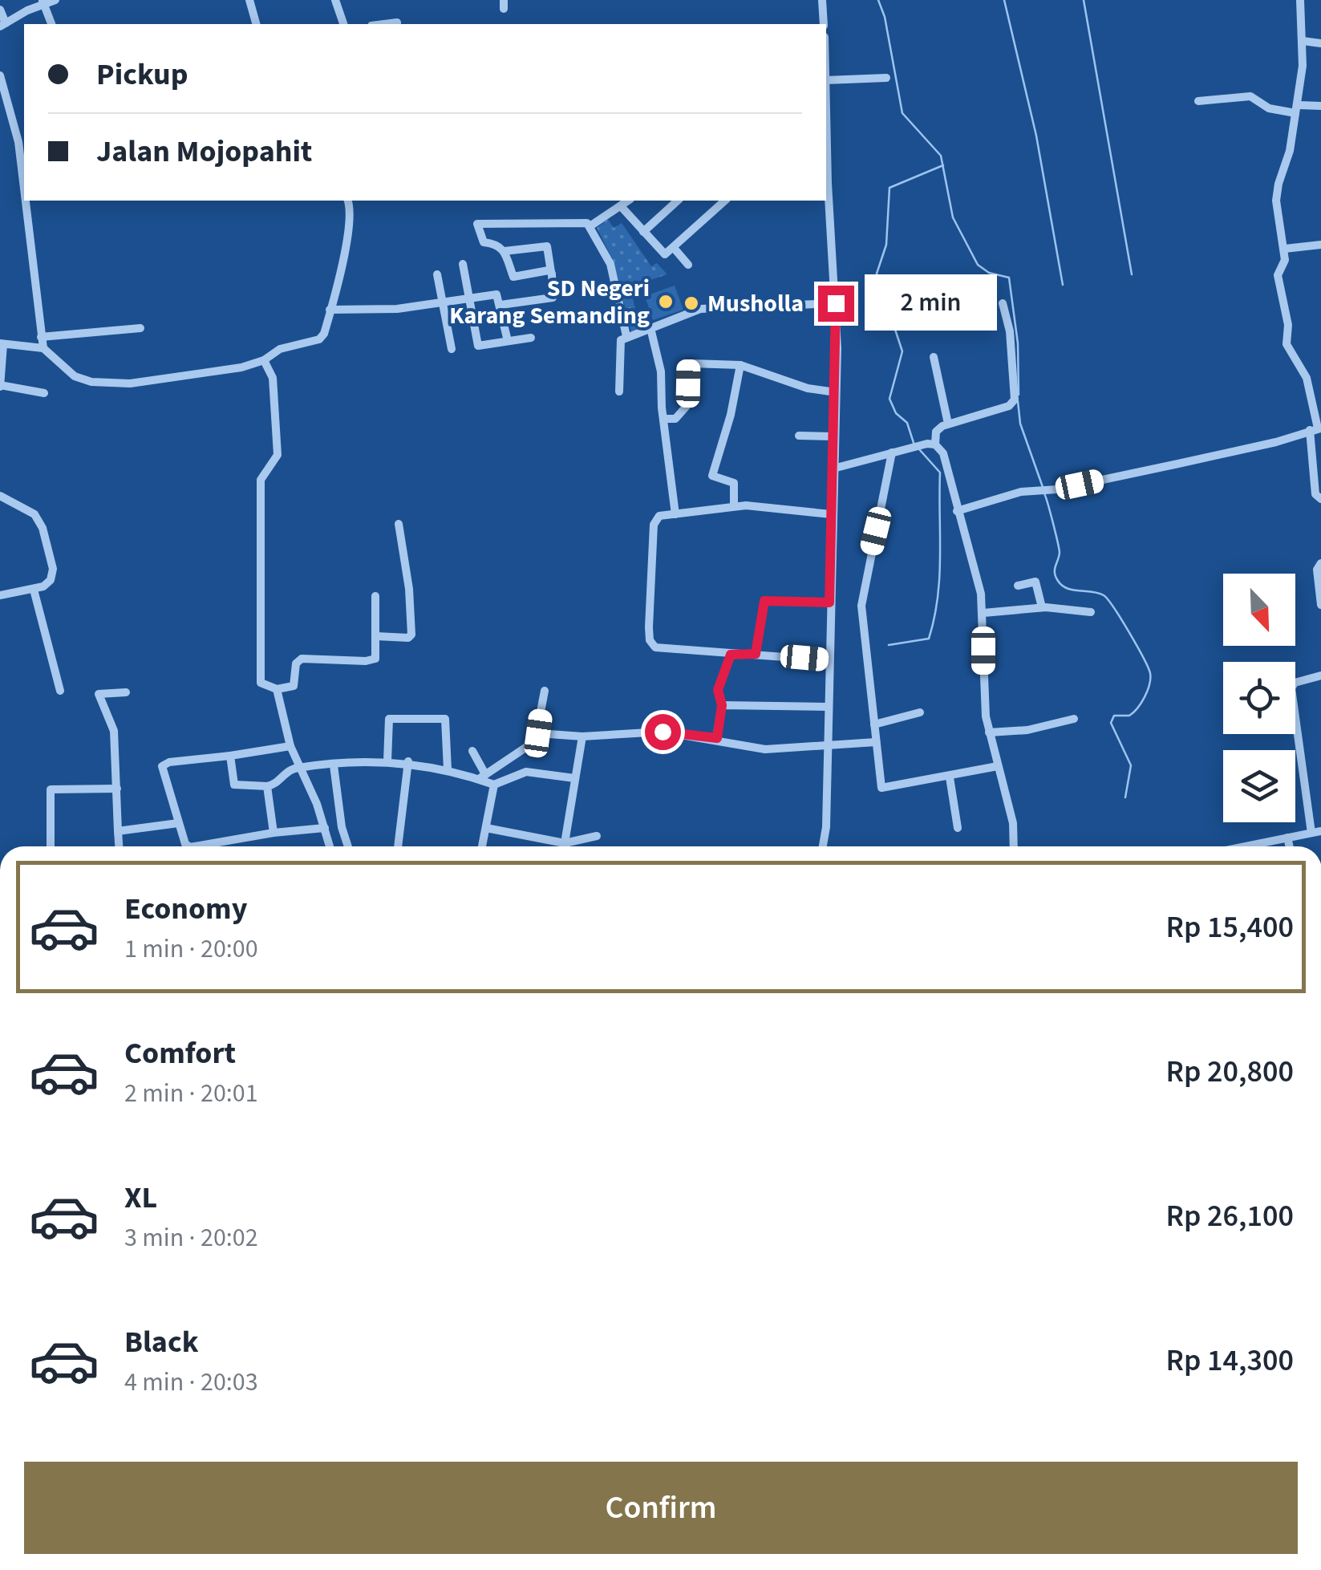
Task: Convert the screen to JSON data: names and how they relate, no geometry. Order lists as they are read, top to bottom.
{
  "places": ["SD Negeri Karang Semanding", "Musholla"],
  "north": "bottom right",
  "page": {
    "banner": ["Pickup", "Jalan Mojopahit"],
    "bubble": "2 min",
    "list": [
      {
        "name": "Economy",
        "note": "1 min · 20:00",
        "value": "Rp 15,400"
      },
      {
        "name": "Comfort",
        "note": "2 min · 20:01",
        "value": "Rp 20,800"
      },
      {
        "name": "XL",
        "note": "3 min · 20:02",
        "value": "Rp 26,100"
      },
      {
        "name": "Black",
        "note": "4 min · 20:03",
        "value": "Rp 14,300"
      }
    ],
    "buttons": "Confirm"
  }
}
